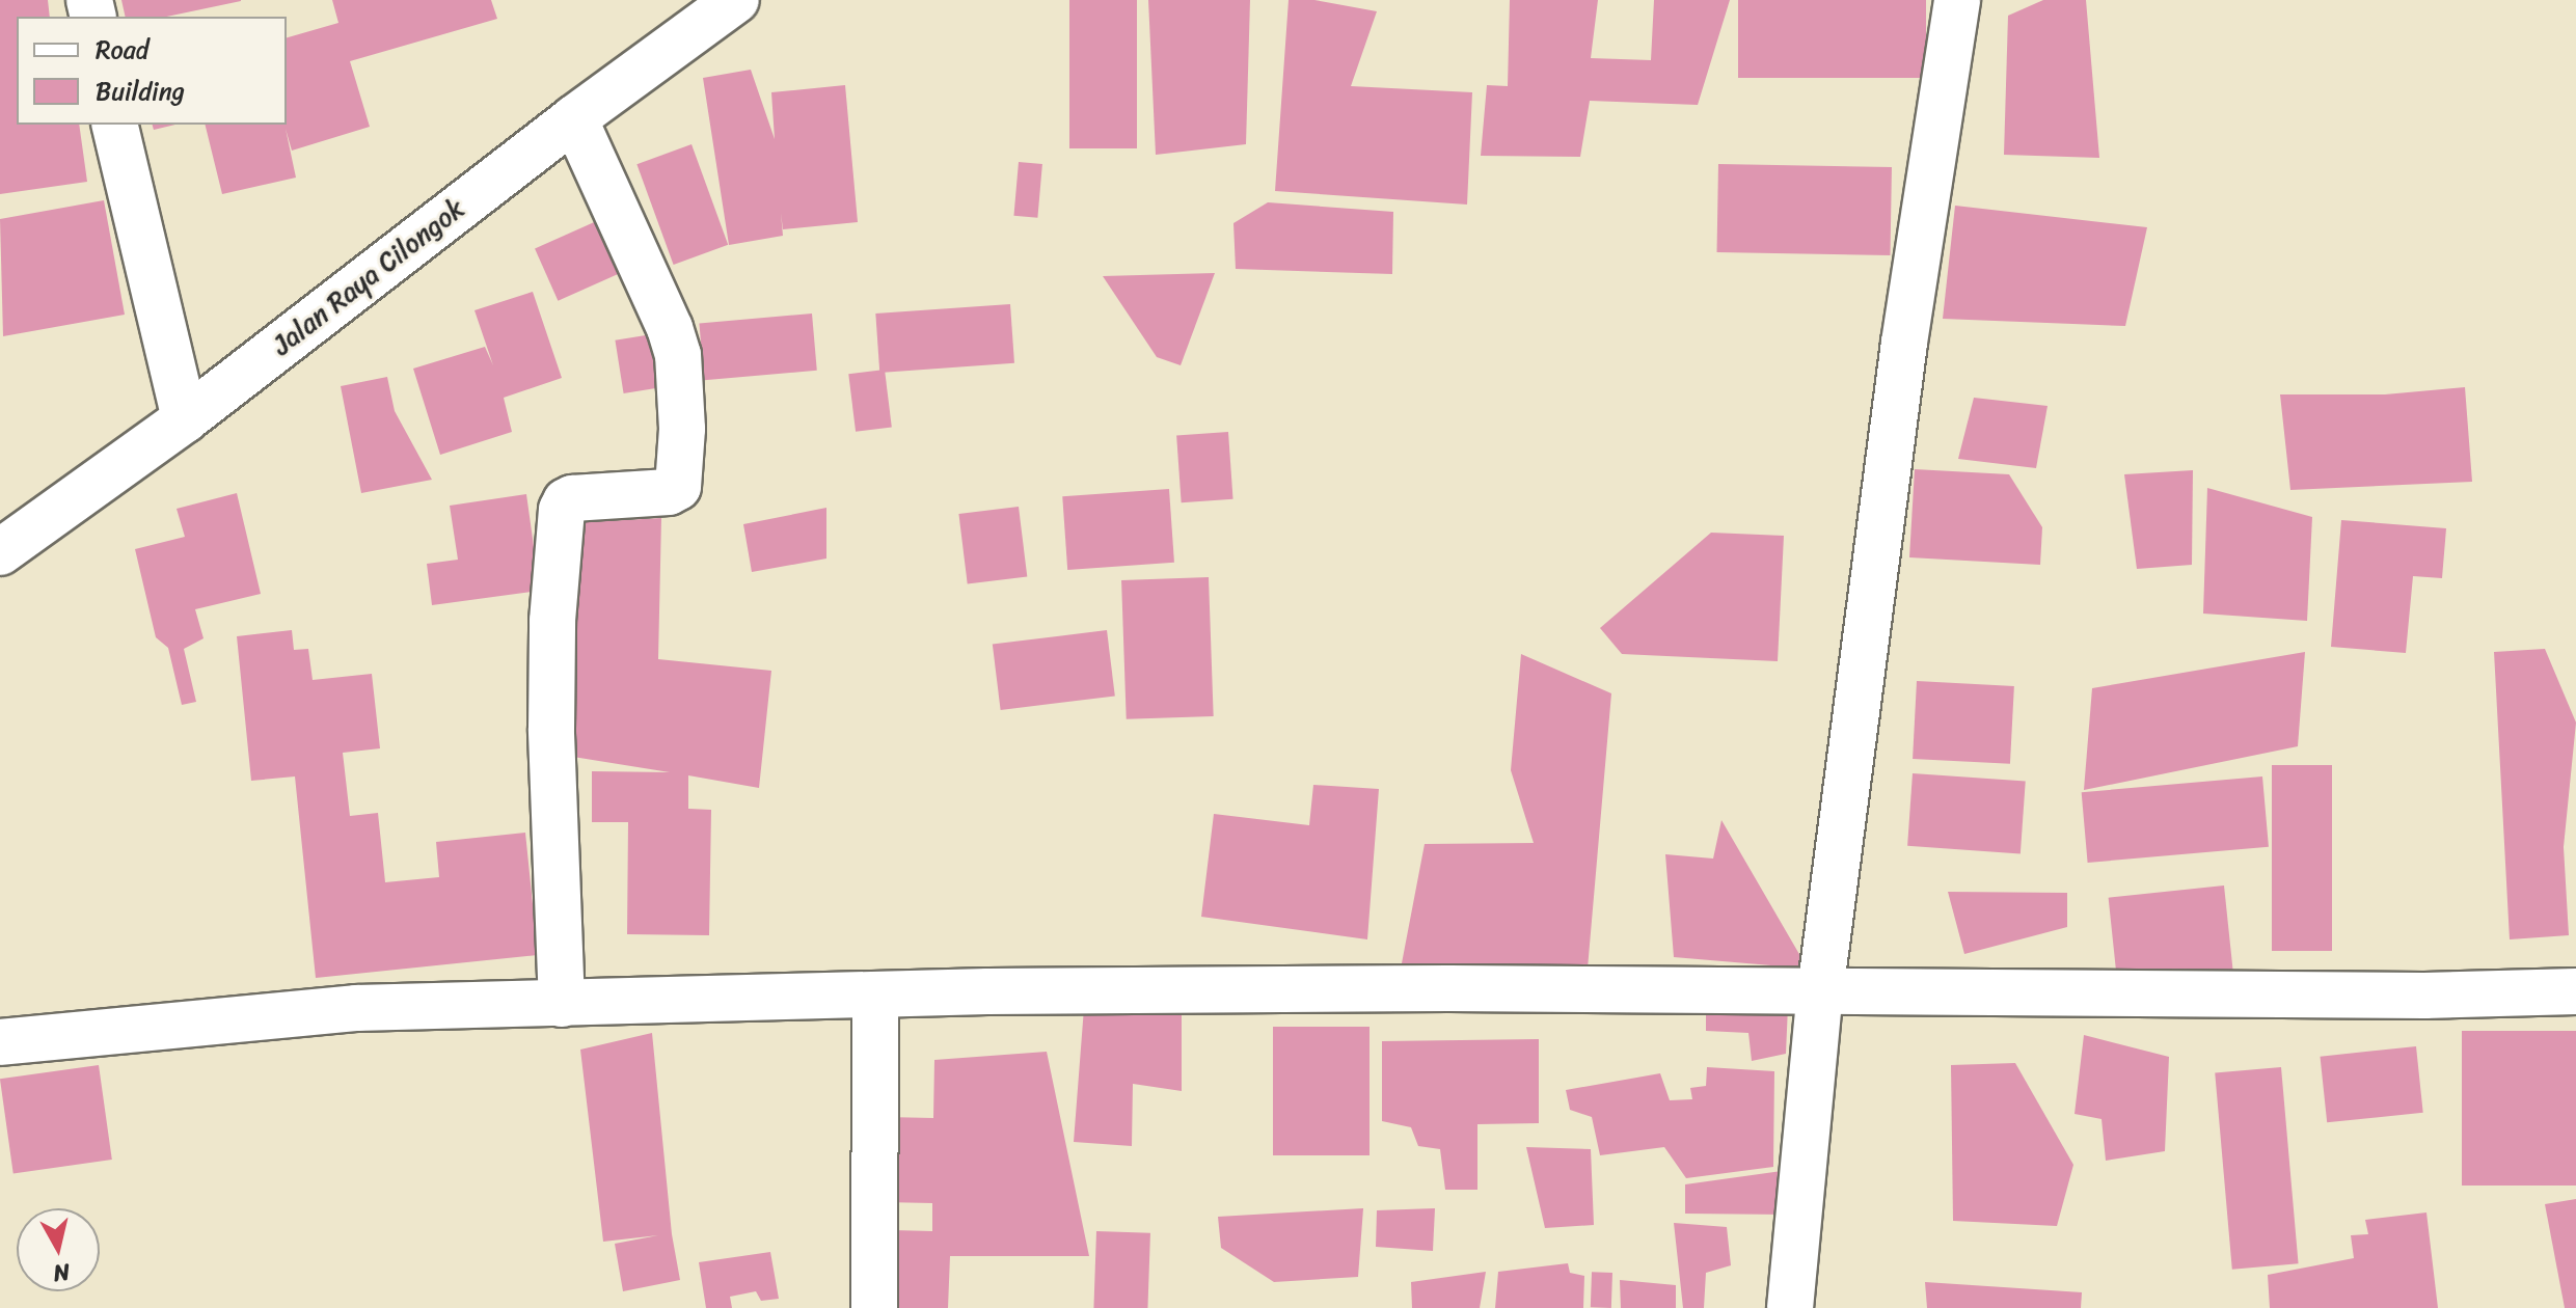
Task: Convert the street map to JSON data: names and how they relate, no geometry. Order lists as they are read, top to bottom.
{
  "streets": {
    "main road": ["Jalan Raya Cilongok"]
  },
  "legend": ["Road", "Building"],
  "north": "bottom"
}
